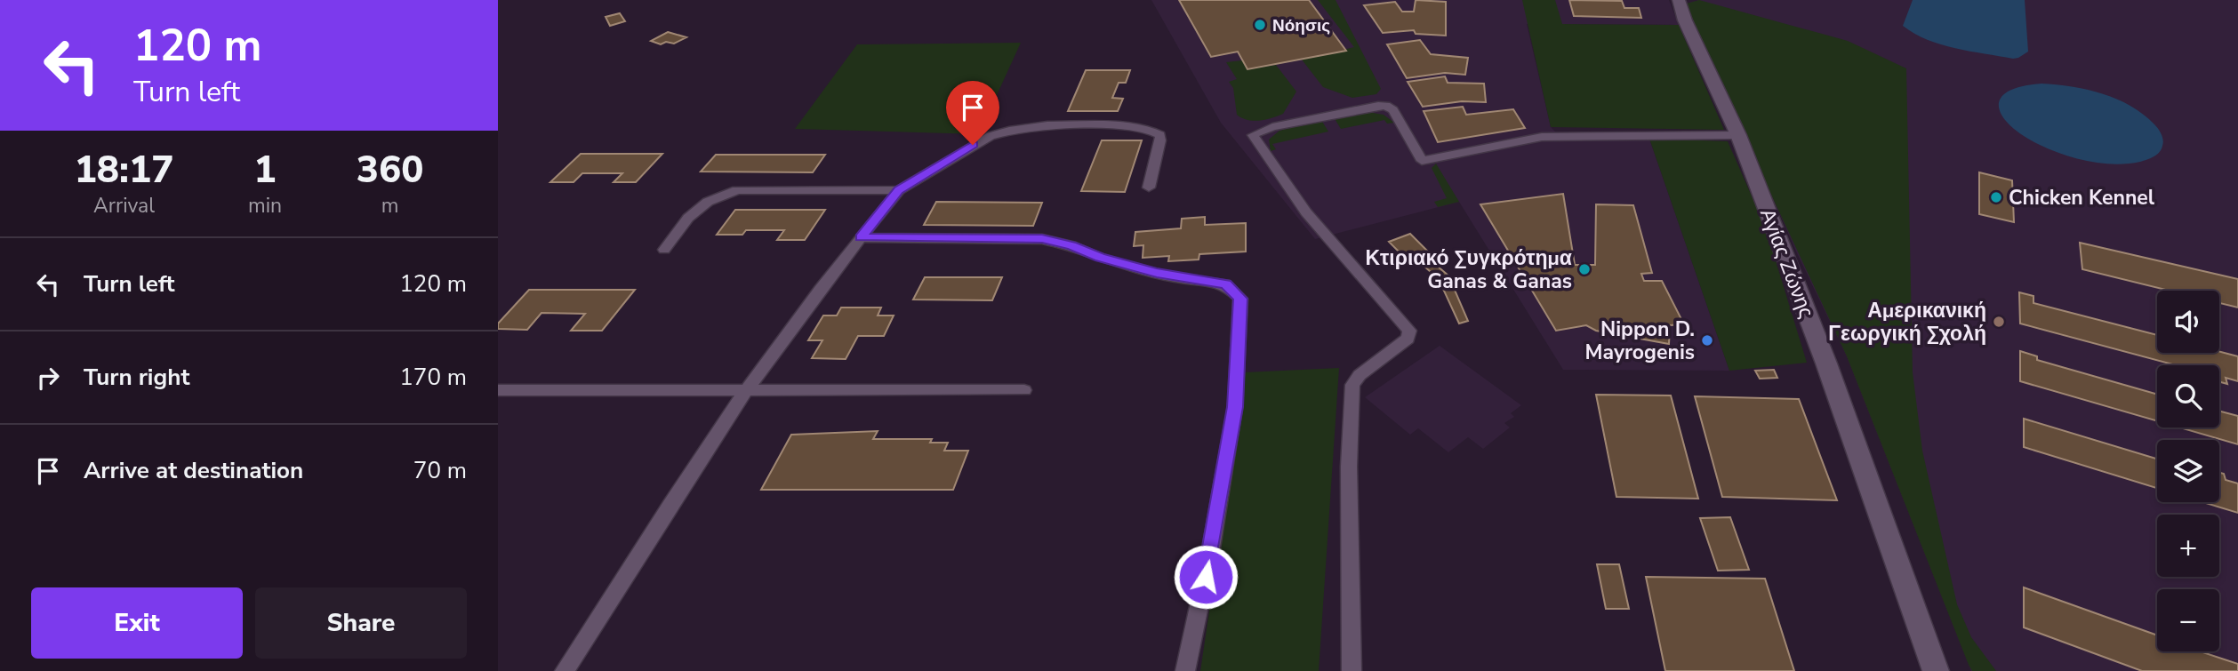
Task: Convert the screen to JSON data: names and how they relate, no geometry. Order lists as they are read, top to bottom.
{
  "streets": {
    "street": ["Αγίας Ζώνης"]
  },
  "places": [
    "Νόησις",
    "Chicken Kennel",
    "Κτιριακό Συγκρότημα Ganas & Ganas",
    "Αμερικανική Γεωργική Σχολή",
    "Nippon D. Mayrogenis"
  ],
  "page": {
    "turn": ["120 m", "Turn left"],
    "eta": [
      "18:17",
      "Arrival",
      "1",
      "min",
      "360",
      "m"
    ],
    "list": [
      {
        "name": "Turn left",
        "value": "120 m"
      },
      {
        "name": "Turn right",
        "value": "170 m"
      },
      {
        "name": "Arrive at destination",
        "value": "70 m"
      }
    ],
    "map_buttons": ["+", "−"],
    "buttons": ["Exit", "Share"]
  }
}
